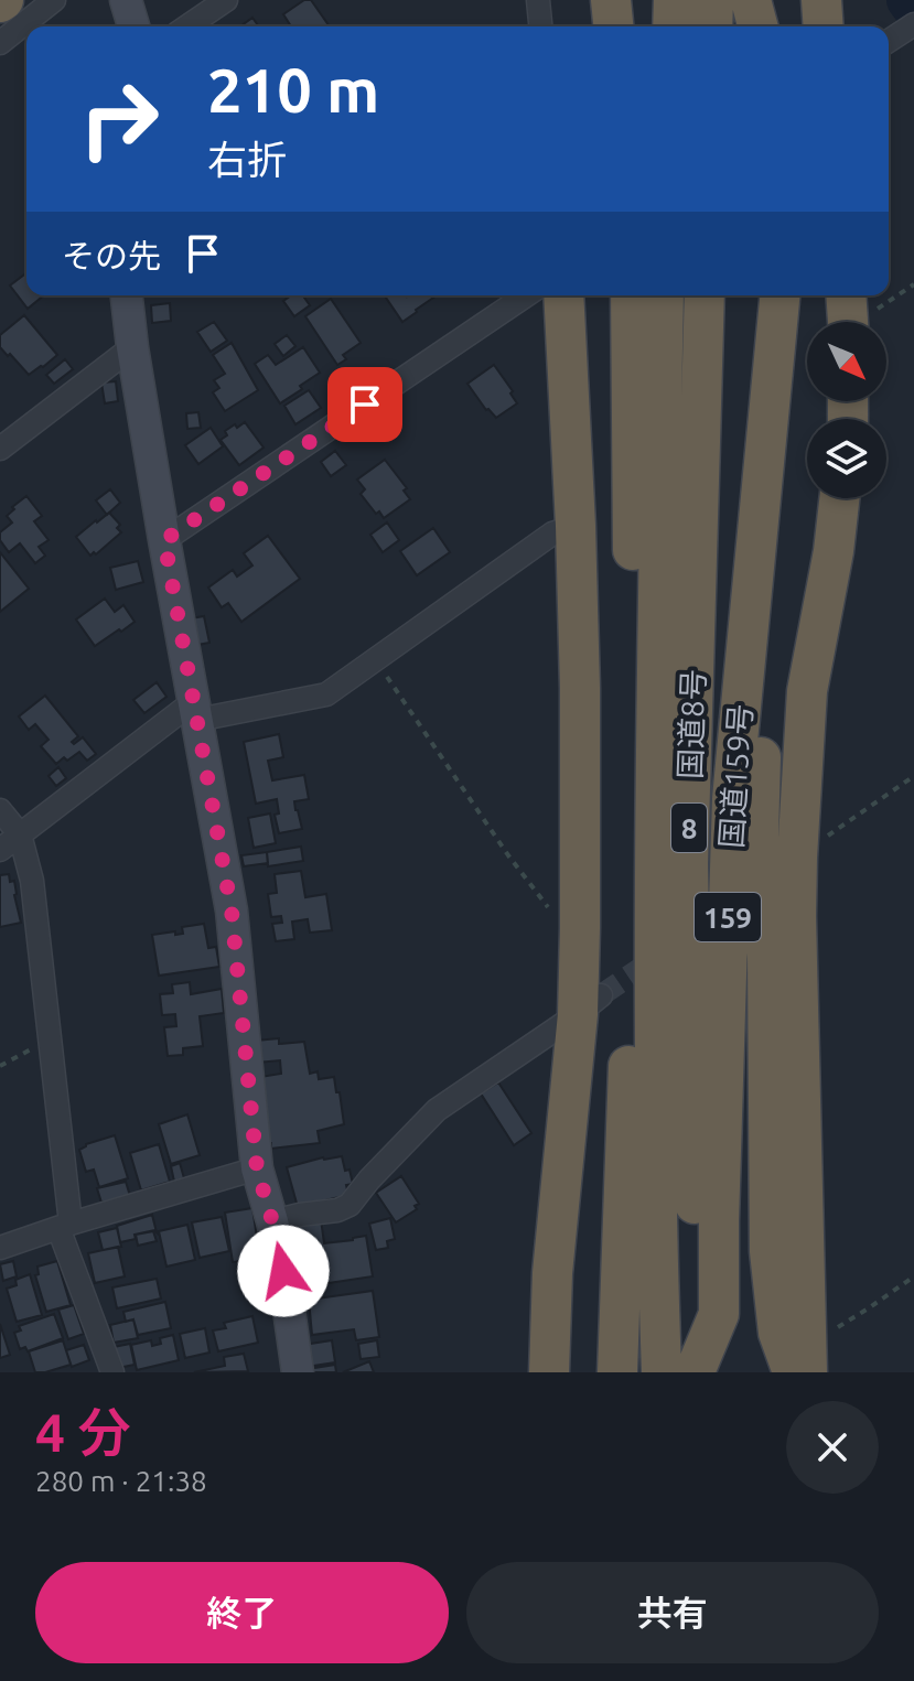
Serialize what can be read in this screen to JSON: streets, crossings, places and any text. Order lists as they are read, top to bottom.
{
  "streets": {
    "highway": [
      "国道8号",
      "国道159号",
      "8",
      "159"
    ]
  },
  "crossings": [
    ["国道8号", "国道159号"],
    ["国道8号", "8"]
  ],
  "north": "bottom right",
  "page": {
    "turn": ["210 m", "右折"],
    "then": "その先",
    "heading": ["4 分", "280 m · 21:38"],
    "buttons": ["終了", "共有"]
  }
}
